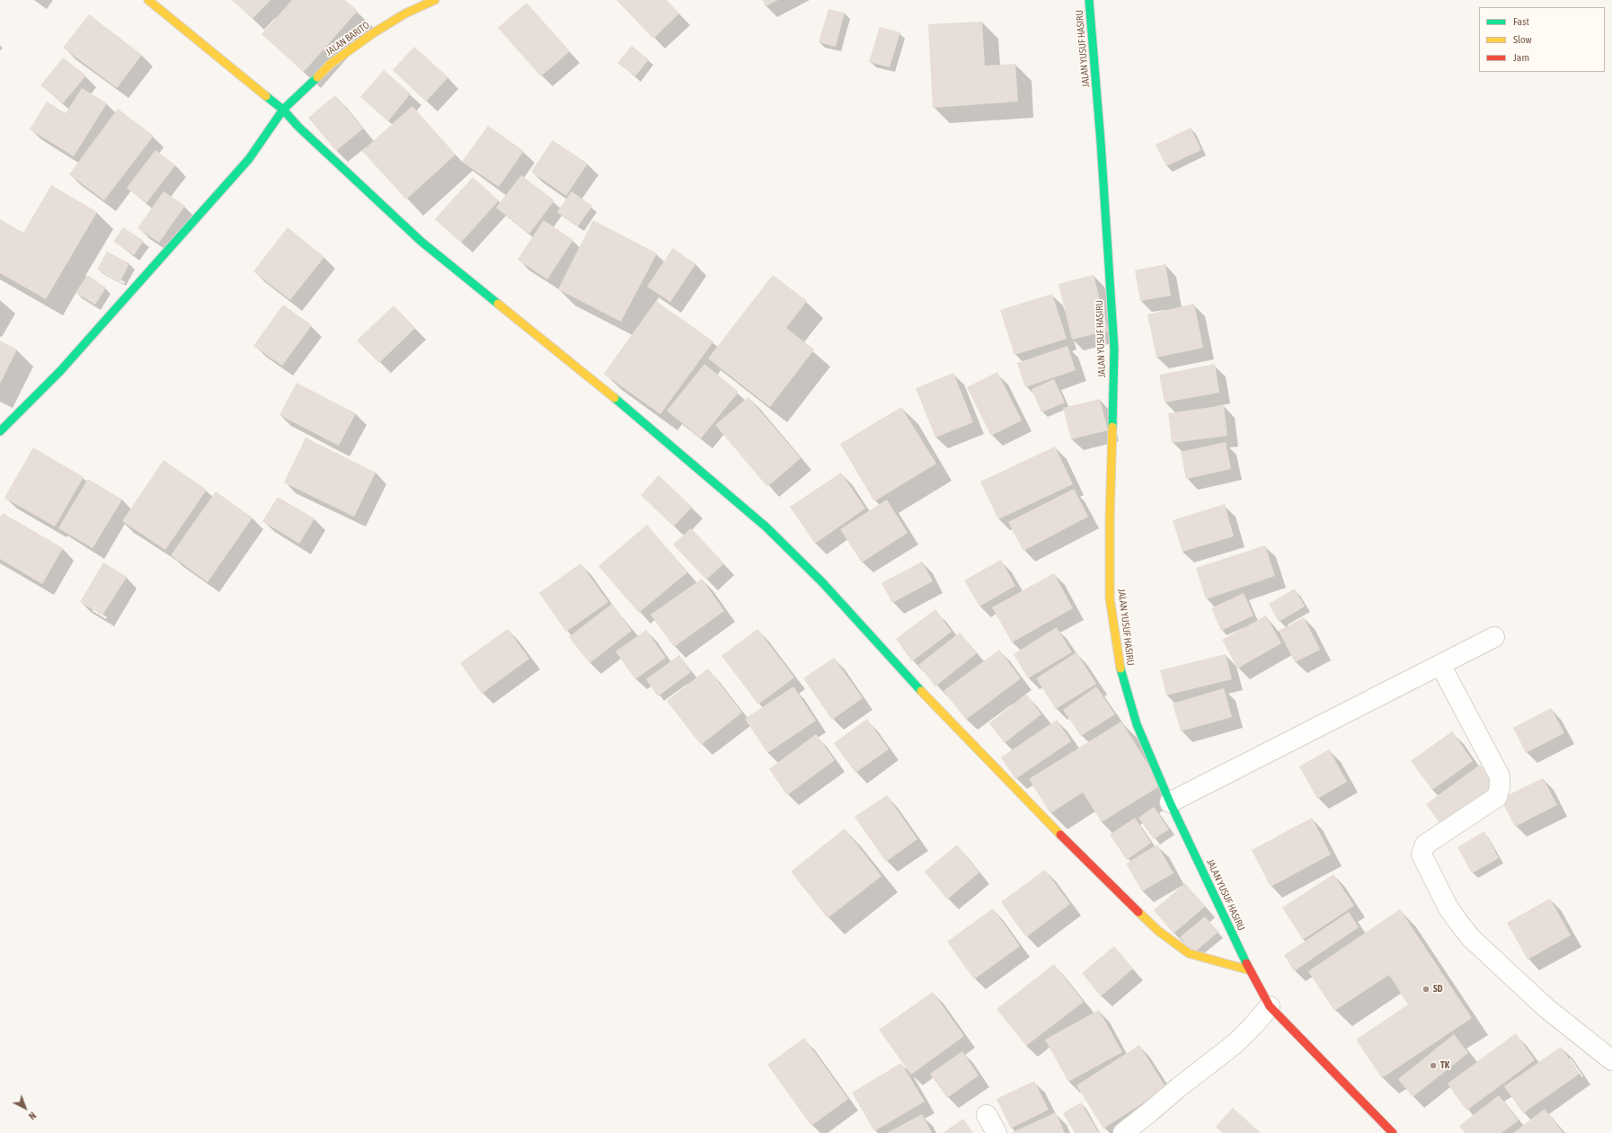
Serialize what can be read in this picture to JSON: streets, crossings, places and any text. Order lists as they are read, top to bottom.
{
  "streets": {
    "street": ["JALAN BARITO", "JALAN YUSUF HASIRU"]
  },
  "places": ["SD", "TK"],
  "legend": ["Fast", "Slow", "Jam"],
  "north": "bottom right"
}
